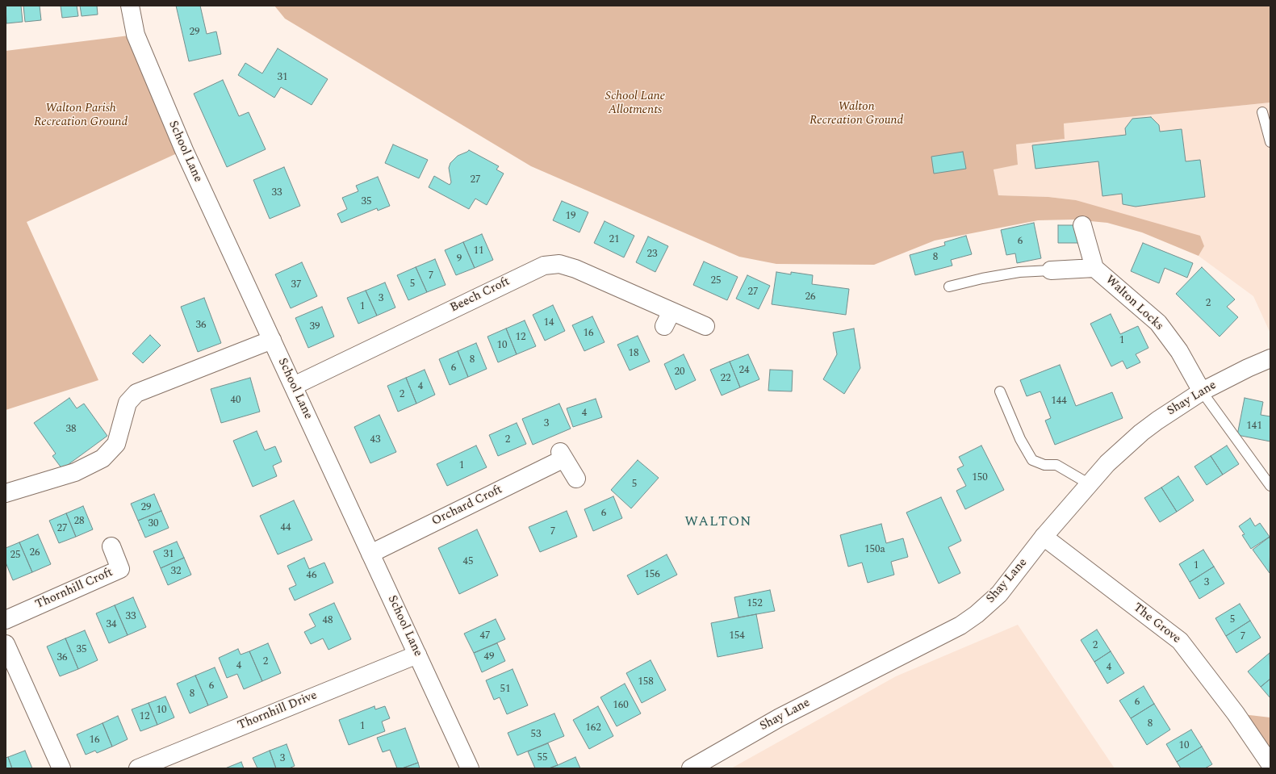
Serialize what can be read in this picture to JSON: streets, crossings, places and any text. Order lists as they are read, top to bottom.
{
  "streets": {
    "street": [
      "School Lane",
      "Beech Croft",
      "Walton Locks",
      "Shay Lane",
      "Orchard Croft",
      "Thornhill Croft",
      "The Grove",
      "Thornhill Drive"
    ]
  },
  "crossings": [
    ["School Lane", "Beech Croft"],
    ["School Lane", "Orchard Croft"],
    ["School Lane", "Thornhill Drive"],
    ["Walton Locks", "Shay Lane"],
    ["Shay Lane", "The Grove"]
  ],
  "districts": ["WALTON"],
  "parks": ["School Lane Allotments", "Walton Recreation Ground", "Walton Parish Recreation Ground"],
  "house_numbers": [
    "29",
    "31",
    "27",
    "33",
    "35",
    "19",
    "21",
    "6",
    "11",
    "23",
    "8",
    "9",
    "7",
    "25",
    "5",
    "37",
    "27",
    "26",
    "3",
    "2",
    "1",
    "14",
    "36",
    "39",
    "16",
    "12",
    "1",
    "10",
    "18",
    "8",
    "6",
    "24",
    "20",
    "22",
    "4",
    "2",
    "40",
    "144",
    "4",
    "3",
    "141",
    "38",
    "43",
    "2",
    "1",
    "150",
    "5",
    "29",
    "6",
    "28",
    "30",
    "44",
    "27",
    "7",
    "150a",
    "26",
    "31",
    "25",
    "45",
    "1",
    "32",
    "156",
    "46",
    "3",
    "152",
    "33",
    "5",
    "48",
    "34",
    "47",
    "154",
    "7",
    "2",
    "35",
    "49",
    "36",
    "2",
    "4",
    "4",
    "158",
    "6",
    "51",
    "8",
    "6",
    "160",
    "10",
    "12",
    "8",
    "1",
    "162",
    "53",
    "16",
    "10",
    "55",
    "3"
  ]
}
